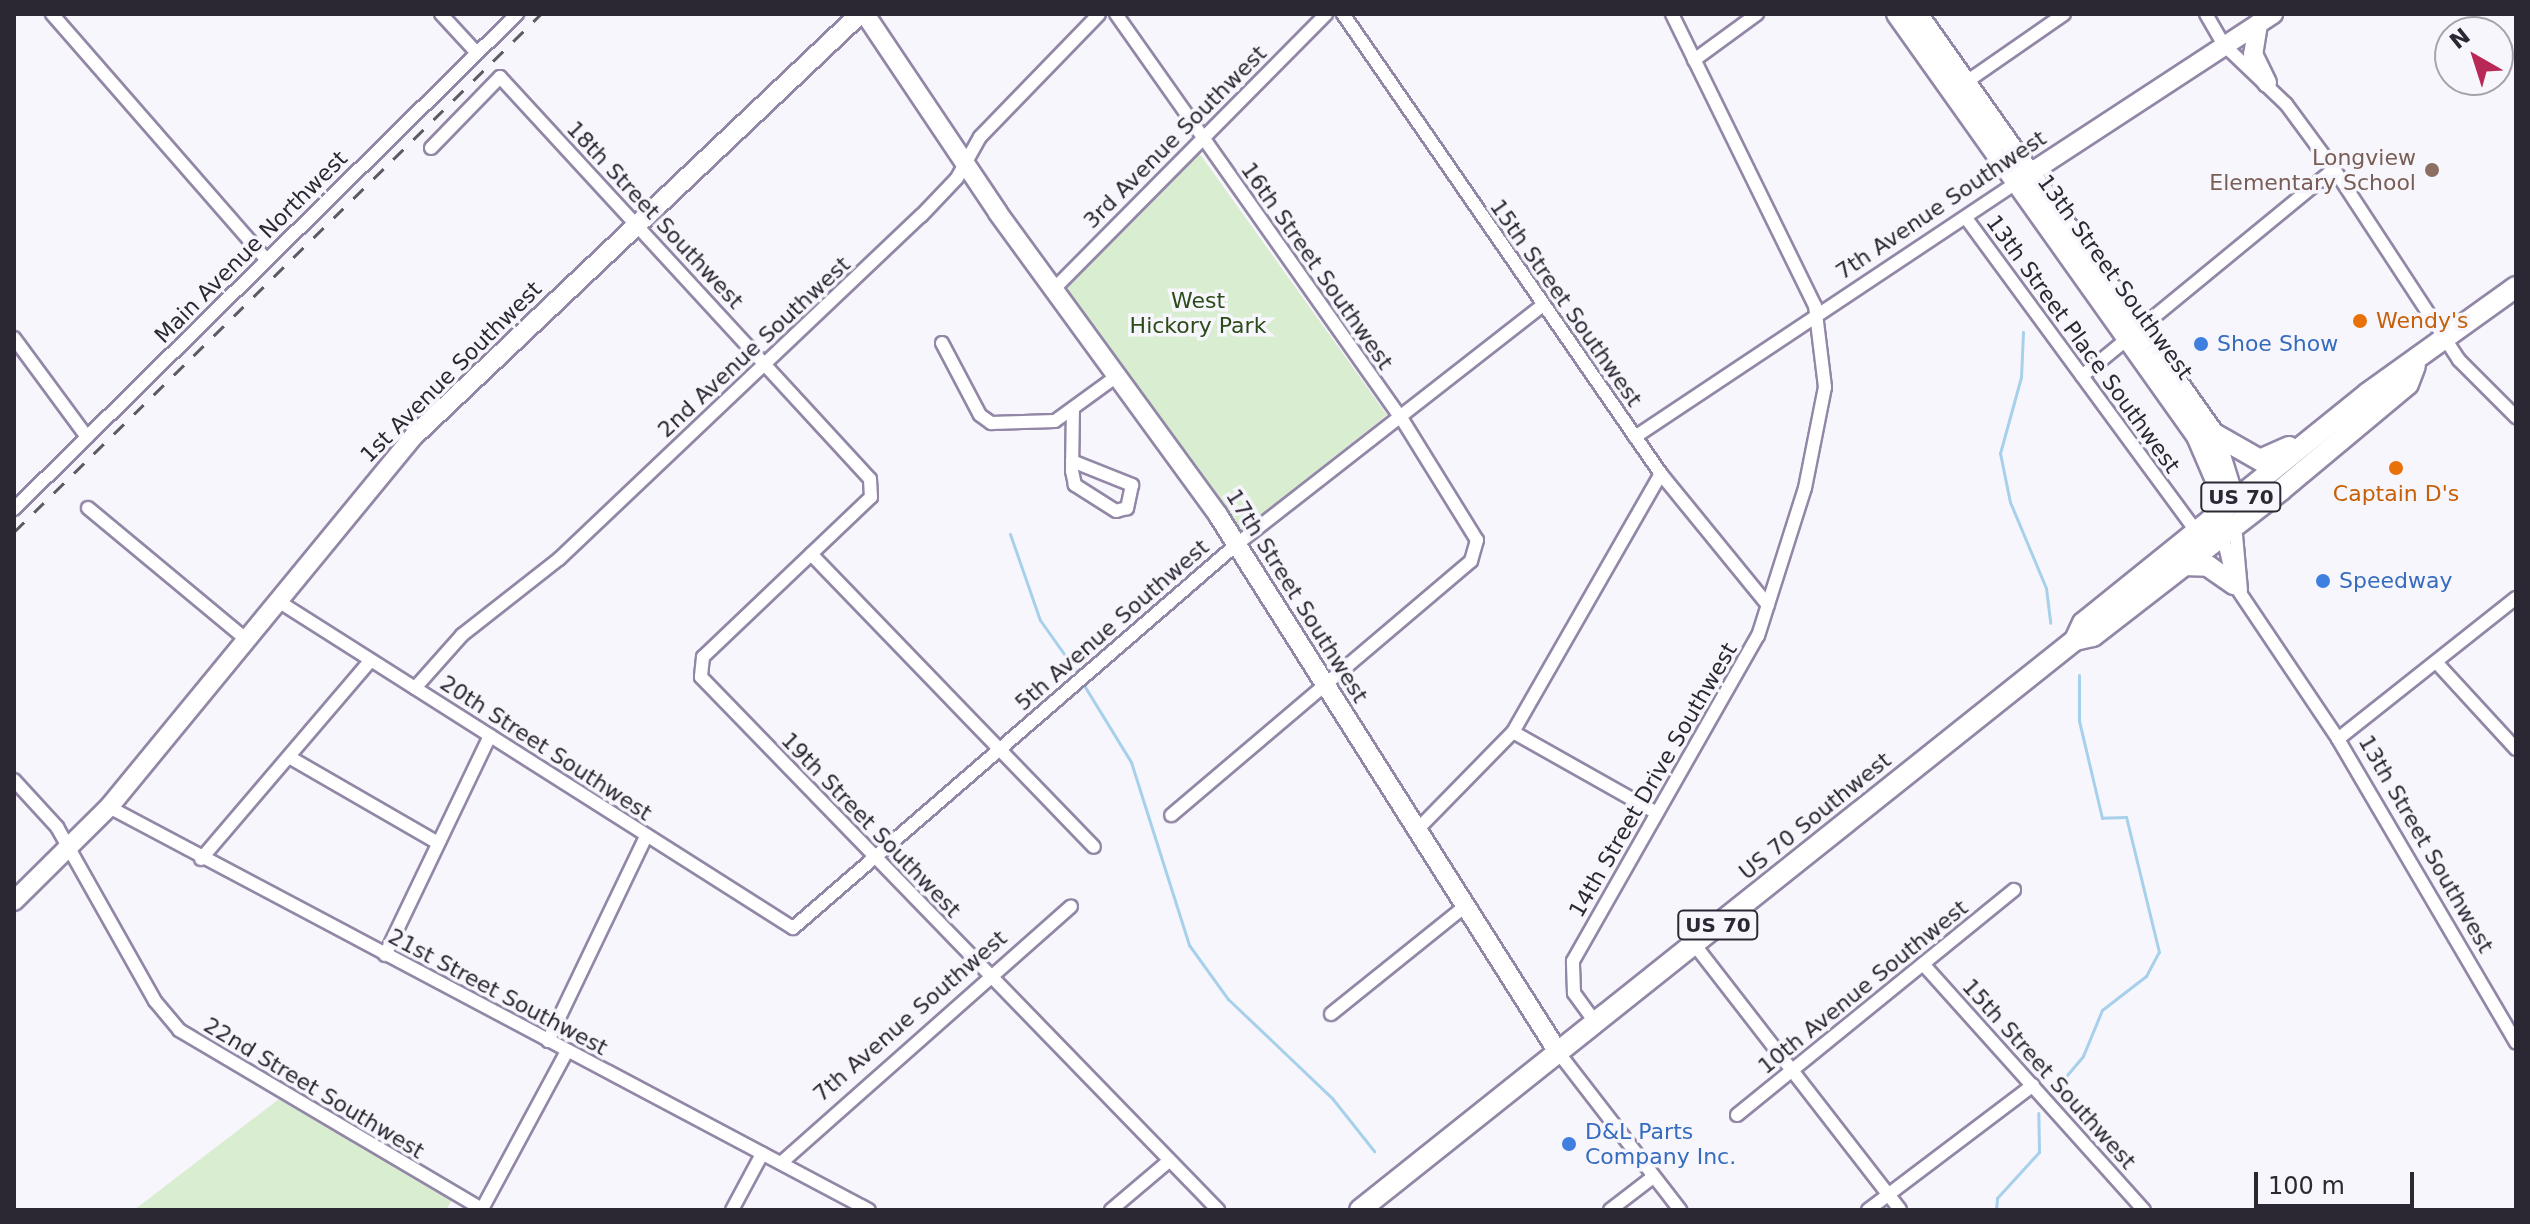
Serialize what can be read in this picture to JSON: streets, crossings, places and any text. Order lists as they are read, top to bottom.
{
  "streets": {
    "main road": ["13th Street Southwest", "US 70", "US 70 Southwest"],
    "street": [
      "3rd Avenue Southwest",
      "7th Avenue Southwest",
      "18th Street Southwest",
      "Main Avenue Northwest",
      "16th Street Southwest",
      "15th Street Southwest",
      "13th Street Place Southwest",
      "2nd Avenue Southwest",
      "1st Avenue Southwest",
      "17th Street Southwest",
      "5th Avenue Southwest",
      "20th Street Southwest",
      "14th Street Drive Southwest",
      "19th Street Southwest",
      "10th Avenue Southwest",
      "21st Street Southwest",
      "22nd Street Southwest"
    ]
  },
  "crossings": [
    ["3rd Avenue Southwest", "16th Street Southwest"],
    ["3rd Avenue Southwest", "17th Street Southwest"],
    ["7th Avenue Southwest", "13th Street Southwest"],
    ["7th Avenue Southwest", "15th Street Southwest"],
    ["7th Avenue Southwest", "13th Street Place Southwest"],
    ["7th Avenue Southwest", "14th Street Drive Southwest"],
    ["7th Avenue Southwest", "19th Street Southwest"],
    ["7th Avenue Southwest", "21st Street Southwest"],
    ["18th Street Southwest", "2nd Avenue Southwest"],
    ["18th Street Southwest", "1st Avenue Southwest"],
    ["18th Street Southwest", "19th Street Southwest"],
    ["16th Street Southwest", "17th Street Southwest"],
    ["16th Street Southwest", "5th Avenue Southwest"],
    ["13th Street Southwest", "US 70 Southwest"],
    ["15th Street Southwest", "5th Avenue Southwest"],
    ["15th Street Southwest", "14th Street Drive Southwest"],
    ["15th Street Southwest", "10th Avenue Southwest"],
    ["13th Street Place Southwest", "US 70 Southwest"],
    ["2nd Avenue Southwest", "17th Street Southwest"],
    ["2nd Avenue Southwest", "20th Street Southwest"],
    ["1st Avenue Southwest", "17th Street Southwest"],
    ["1st Avenue Southwest", "20th Street Southwest"],
    ["1st Avenue Southwest", "21st Street Southwest"],
    ["1st Avenue Southwest", "22nd Street Southwest"],
    ["17th Street Southwest", "5th Avenue Southwest"],
    ["17th Street Southwest", "US 70 Southwest"],
    ["5th Avenue Southwest", "20th Street Southwest"],
    ["5th Avenue Southwest", "19th Street Southwest"],
    ["14th Street Drive Southwest", "US 70 Southwest"]
  ],
  "parks": ["West Hickory Park"],
  "places": [
    "Longview Elementary School",
    "Wendy's",
    "Shoe Show",
    "Captain D's",
    "Speedway",
    "D&L Parts Company Inc."
  ],
  "scale_bar": "100 m",
  "north": "top left"
}
